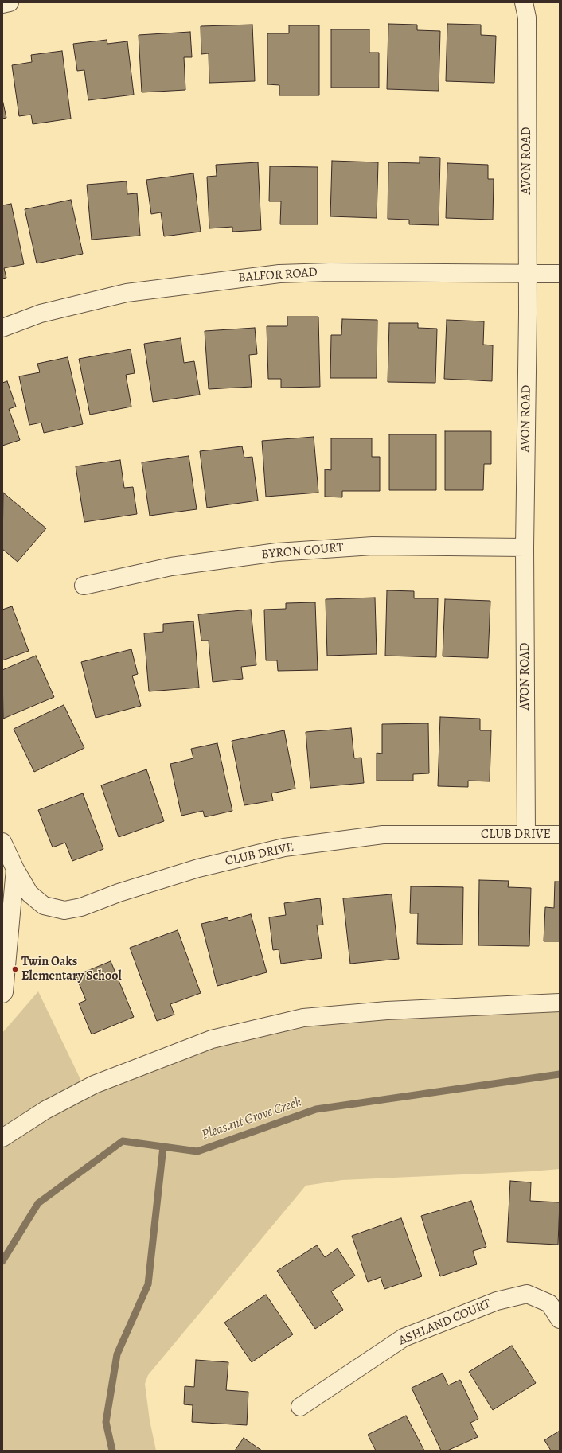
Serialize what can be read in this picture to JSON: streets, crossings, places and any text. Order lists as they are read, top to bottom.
{
  "streets": {
    "street": [
      "AVON ROAD",
      "BALFOR ROAD",
      "BYRON COURT",
      "CLUB DRIVE",
      "ASHLAND COURT"
    ]
  },
  "crossings": [
    ["AVON ROAD", "BALFOR ROAD"],
    ["AVON ROAD", "BYRON COURT"],
    ["AVON ROAD", "CLUB DRIVE"]
  ],
  "water": ["Pleasant Grove Creek"],
  "places": ["Twin Oaks Elementary School"]
}
